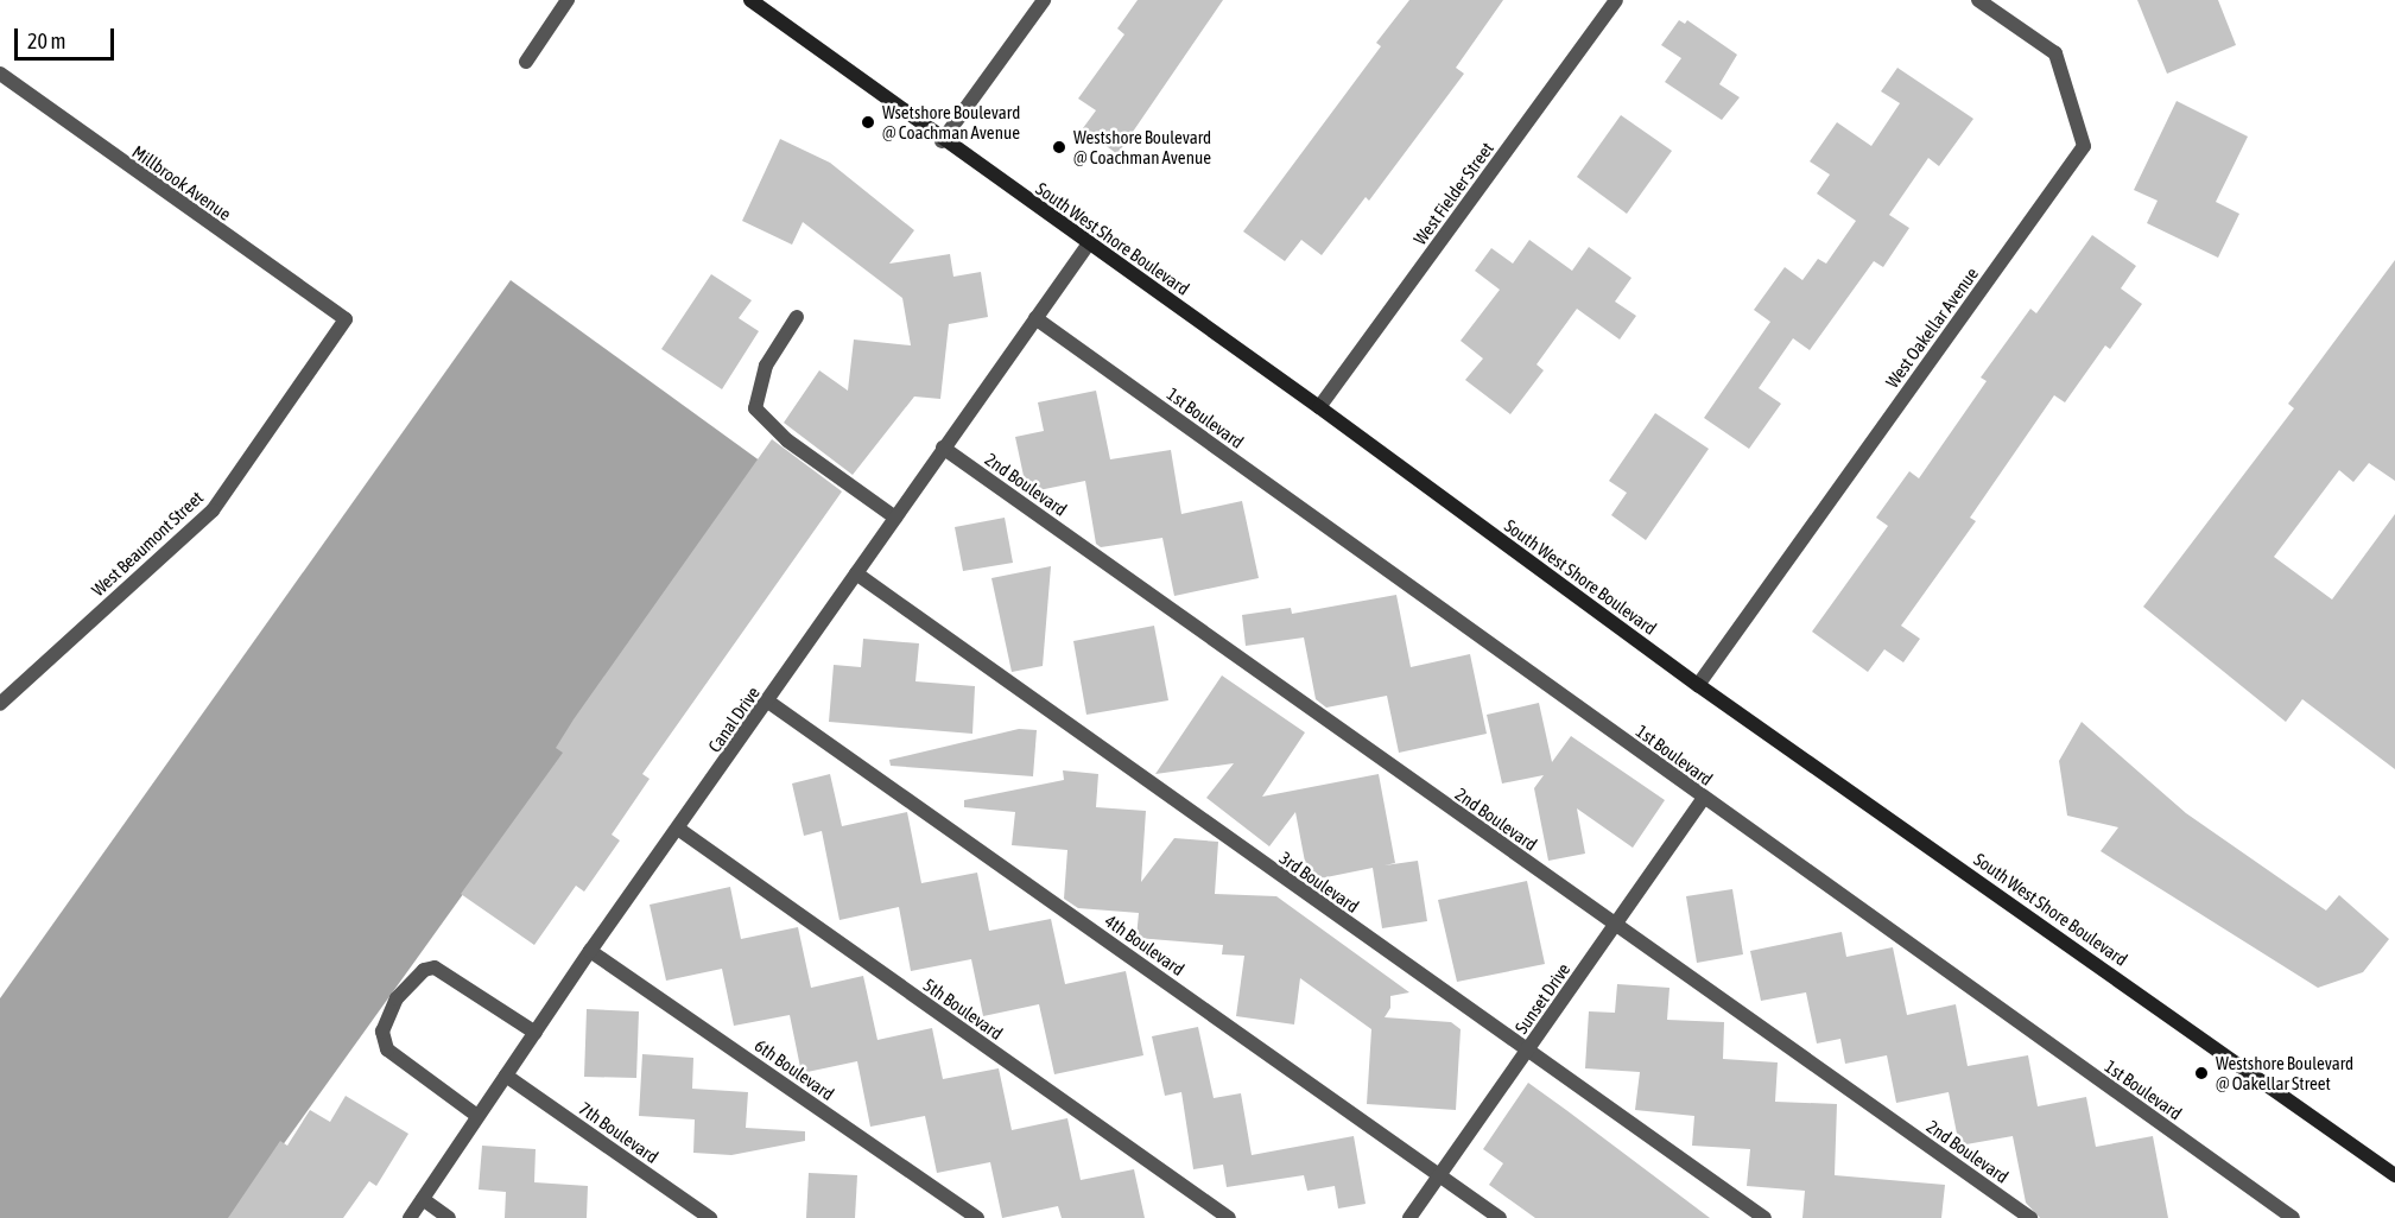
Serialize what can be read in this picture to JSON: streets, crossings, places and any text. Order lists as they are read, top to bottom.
{
  "streets": {
    "street": [
      "Millbrook Avenue",
      "West Fielder Street",
      "South West Shore Boulevard",
      "West Oakellar Avenue",
      "1st Boulevard",
      "2nd Boulevard",
      "West Beaumont Street",
      "Canal Drive",
      "3rd Boulevard",
      "4th Boulevard",
      "Sunset Drive",
      "5th Boulevard",
      "6th Boulevard",
      "7th Boulevard"
    ]
  },
  "crossings": [
    ["Millbrook Avenue", "West Beaumont Street"],
    ["West Fielder Street", "South West Shore Boulevard"],
    ["South West Shore Boulevard", "West Oakellar Avenue"],
    ["South West Shore Boulevard", "Canal Drive"],
    ["1st Boulevard", "Canal Drive"],
    ["1st Boulevard", "Sunset Drive"],
    ["2nd Boulevard", "Canal Drive"],
    ["2nd Boulevard", "Sunset Drive"],
    ["Canal Drive", "3rd Boulevard"],
    ["Canal Drive", "4th Boulevard"],
    ["Canal Drive", "5th Boulevard"],
    ["Canal Drive", "6th Boulevard"],
    ["Canal Drive", "7th Boulevard"],
    ["3rd Boulevard", "Sunset Drive"],
    ["4th Boulevard", "Sunset Drive"]
  ],
  "places": ["Wsetshore Boulevard @ Coachman Avenue", "Westshore Boulevard @ Coachman Avenue", "Westshore Boulevard @ Oakellar Street"],
  "scale_bar": "20 m"
}
